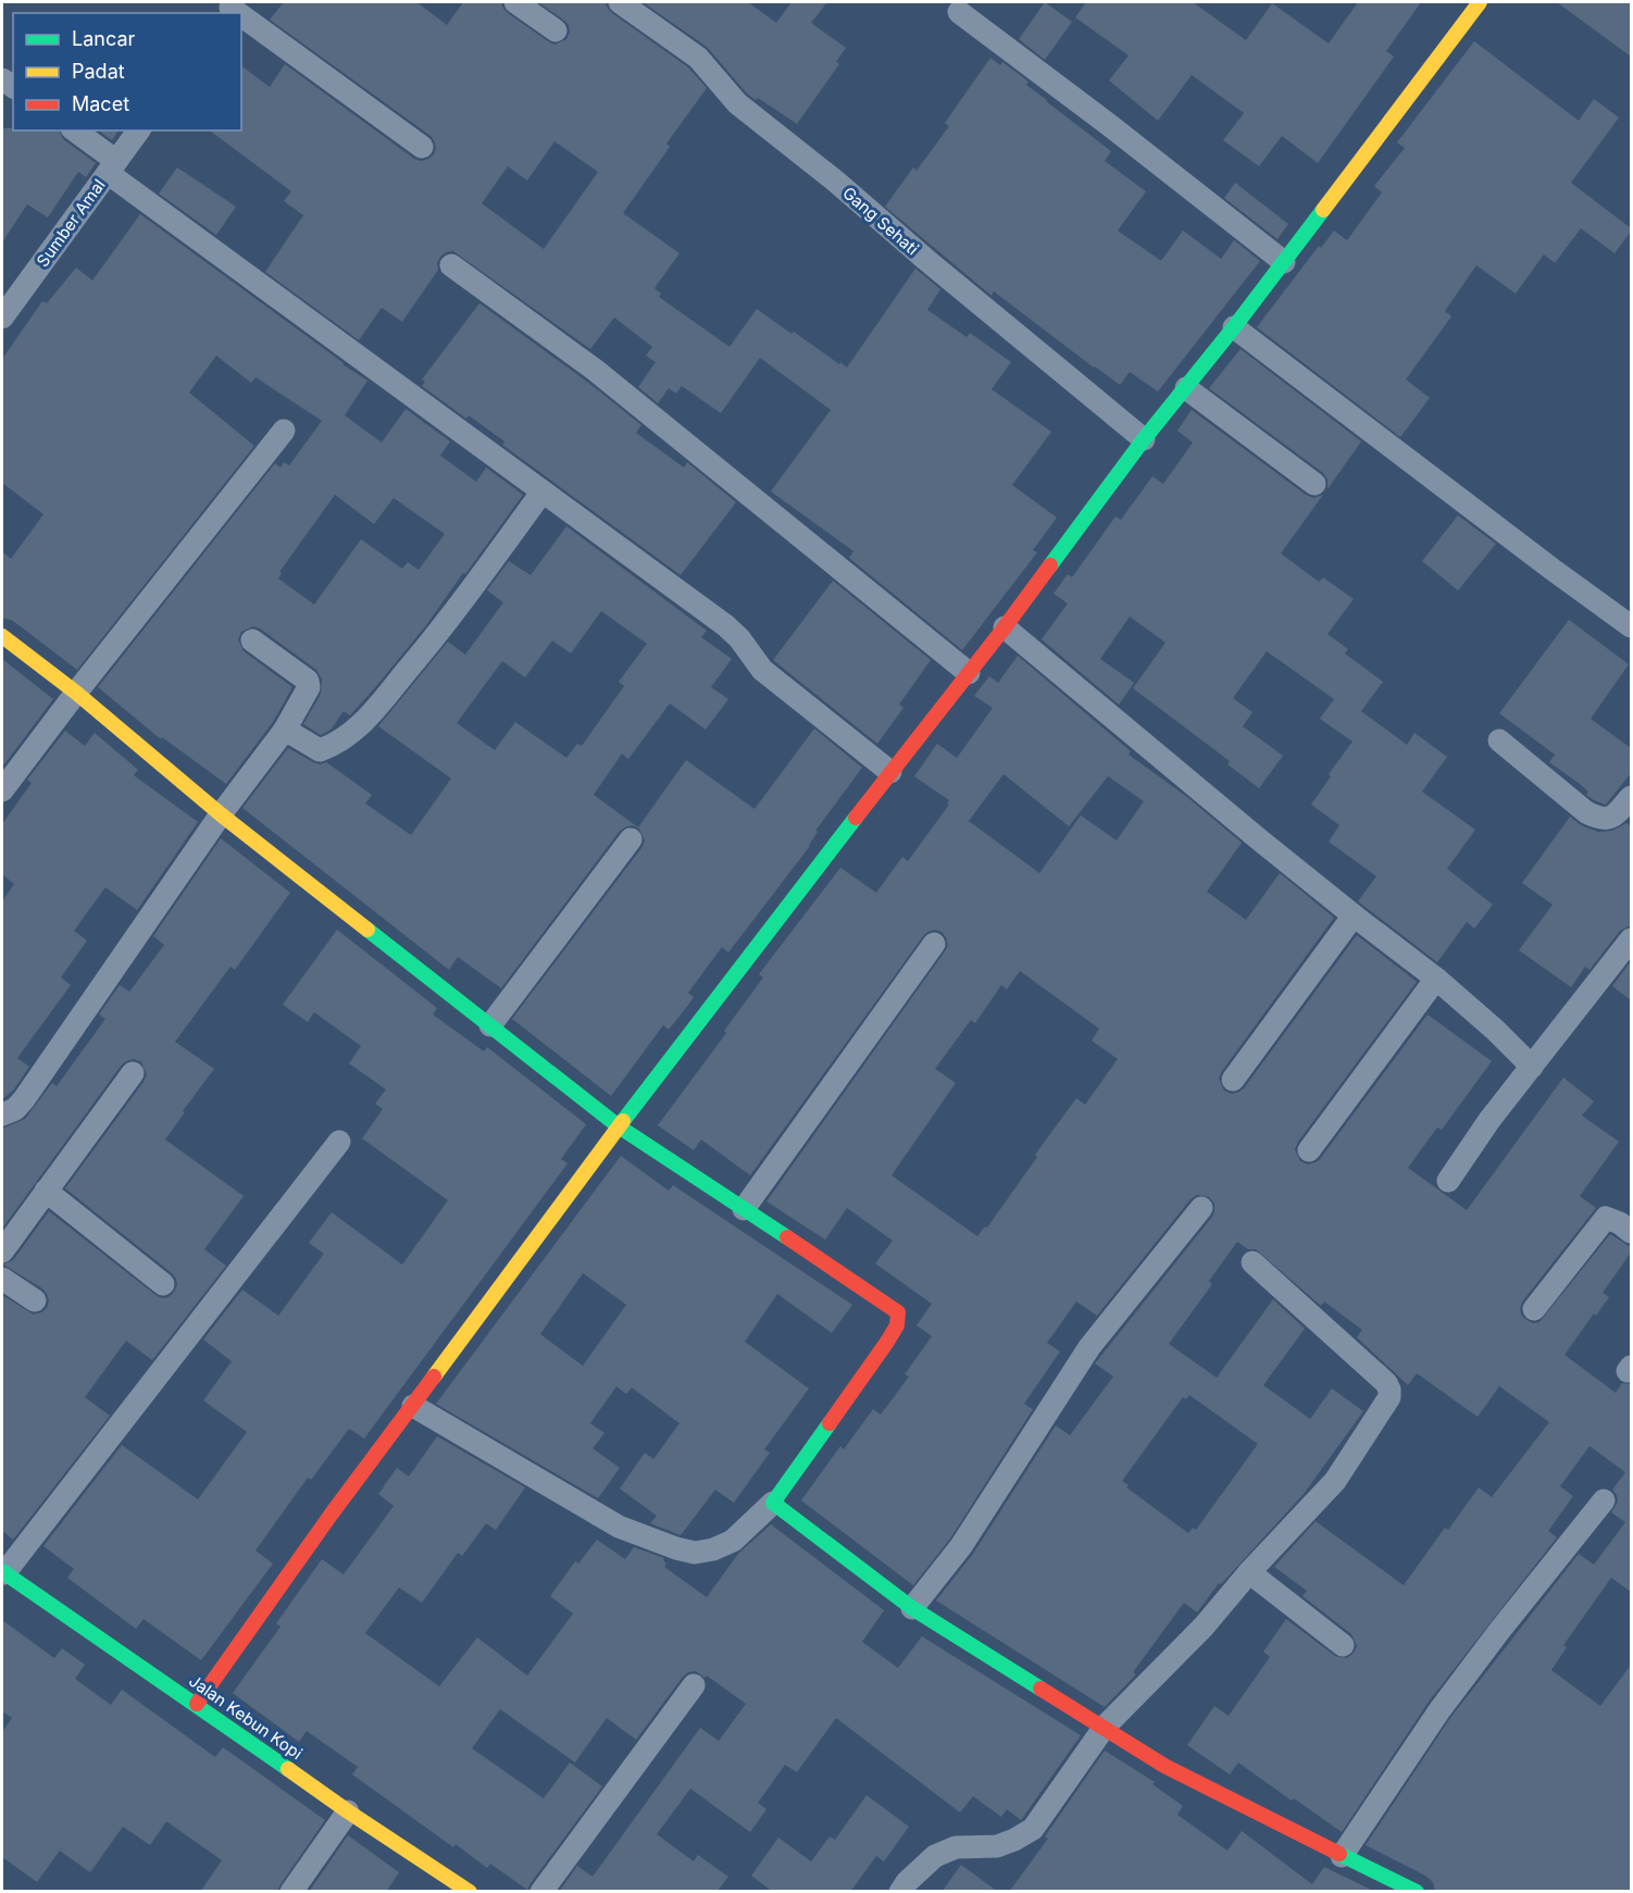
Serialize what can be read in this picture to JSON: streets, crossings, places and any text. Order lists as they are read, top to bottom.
{
  "streets": {
    "street": ["Gang Sehati", "Sumber Amal", "Jalan Kebun Kopi"]
  },
  "legend": ["Lancar", "Padat", "Macet"]
}
